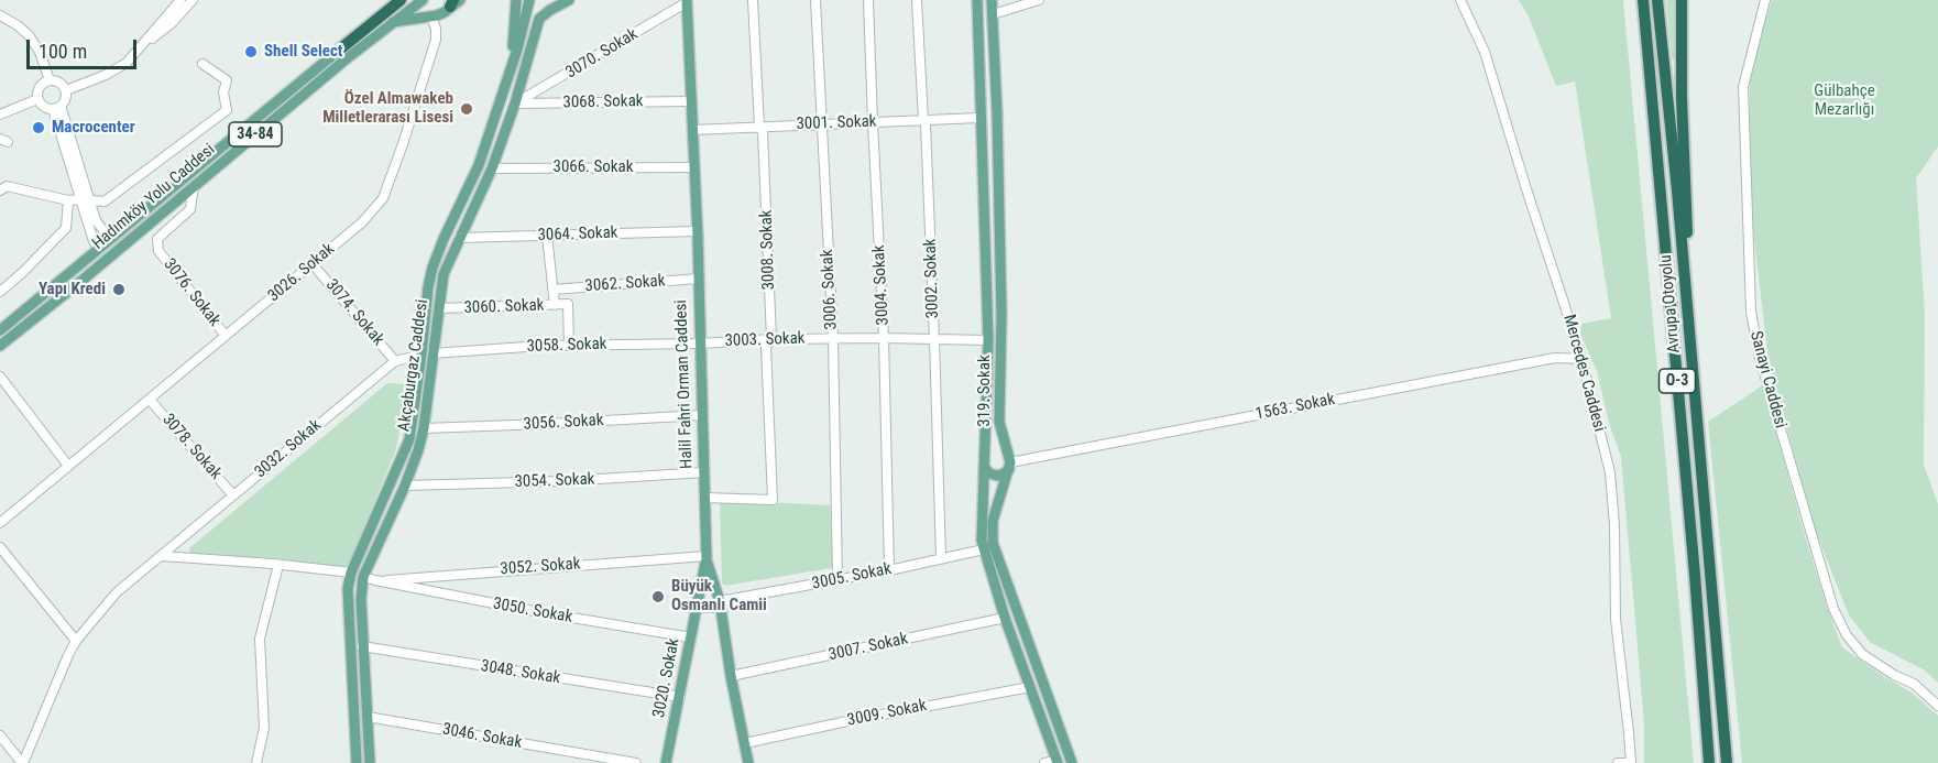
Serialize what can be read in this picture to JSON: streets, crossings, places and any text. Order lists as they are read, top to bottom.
{
  "streets": {
    "highway": [
      "34-84",
      "Hadımköy Yolu Caddesi",
      "Avrupa Otoyolu",
      "O-3"
    ],
    "main road": [
      "Akçaburgaz Caddesi",
      "Halil Fahri Orman Caddesi",
      "319. Sokak",
      "3020. Sokak"
    ],
    "street": [
      "3070. Sokak",
      "3068. Sokak",
      "3001. Sokak",
      "3066. Sokak",
      "3064. Sokak",
      "3008. Sokak",
      "3026. Sokak",
      "3002. Sokak",
      "3062. Sokak",
      "3004. Sokak",
      "3006. Sokak",
      "3076. Sokak",
      "3060. Sokak",
      "3074. Sokak",
      "3003. Sokak",
      "3058. Sokak",
      "Mercedes Caddesi",
      "Sanayi Caddesi",
      "1563. Sokak",
      "3056. Sokak",
      "3078. Sokak",
      "3032. Sokak",
      "3054. Sokak",
      "3052. Sokak",
      "3005. Sokak",
      "3050. Sokak",
      "3007. Sokak",
      "3048. Sokak",
      "3009. Sokak",
      "3046. Sokak"
    ]
  },
  "crossings": [
    ["3070. Sokak", "3068. Sokak"],
    ["3070. Sokak", "Akçaburgaz Caddesi"],
    ["3070. Sokak", "Halil Fahri Orman Caddesi"],
    ["3068. Sokak", "Akçaburgaz Caddesi"],
    ["3068. Sokak", "Halil Fahri Orman Caddesi"],
    ["3001. Sokak", "3008. Sokak"],
    ["3001. Sokak", "3002. Sokak"],
    ["3001. Sokak", "3004. Sokak"],
    ["3001. Sokak", "3006. Sokak"],
    ["3001. Sokak", "Halil Fahri Orman Caddesi"],
    ["3001. Sokak", "319. Sokak"],
    ["3066. Sokak", "Akçaburgaz Caddesi"],
    ["3066. Sokak", "Halil Fahri Orman Caddesi"],
    ["Hadımköy Yolu Caddesi", "3076. Sokak"],
    ["3064. Sokak", "Akçaburgaz Caddesi"],
    ["3064. Sokak", "Halil Fahri Orman Caddesi"],
    ["3008. Sokak", "3003. Sokak"],
    ["3008. Sokak", "Halil Fahri Orman Caddesi"],
    ["3026. Sokak", "3076. Sokak"],
    ["3026. Sokak", "3074. Sokak"],
    ["3026. Sokak", "3078. Sokak"],
    ["3002. Sokak", "3003. Sokak"],
    ["3002. Sokak", "3005. Sokak"],
    ["3062. Sokak", "Halil Fahri Orman Caddesi"],
    ["3004. Sokak", "3003. Sokak"],
    ["3004. Sokak", "3005. Sokak"],
    ["3006. Sokak", "3003. Sokak"],
    ["3006. Sokak", "3005. Sokak"],
    ["3060. Sokak", "3058. Sokak"],
    ["3060. Sokak", "Akçaburgaz Caddesi"],
    ["3074. Sokak", "3032. Sokak"],
    ["3003. Sokak", "3058. Sokak"],
    ["3003. Sokak", "Halil Fahri Orman Caddesi"],
    ["3003. Sokak", "319. Sokak"],
    ["3058. Sokak", "Akçaburgaz Caddesi"],
    ["3058. Sokak", "Halil Fahri Orman Caddesi"],
    ["Akçaburgaz Caddesi", "3056. Sokak"],
    ["Akçaburgaz Caddesi", "3032. Sokak"],
    ["Akçaburgaz Caddesi", "3054. Sokak"],
    ["Akçaburgaz Caddesi", "3050. Sokak"],
    ["Akçaburgaz Caddesi", "3048. Sokak"],
    ["Akçaburgaz Caddesi", "3046. Sokak"],
    ["Mercedes Caddesi", "1563. Sokak"],
    ["Halil Fahri Orman Caddesi", "3056. Sokak"],
    ["Halil Fahri Orman Caddesi", "3054. Sokak"],
    ["Halil Fahri Orman Caddesi", "3052. Sokak"],
    ["Halil Fahri Orman Caddesi", "3005. Sokak"],
    ["Halil Fahri Orman Caddesi", "3007. Sokak"],
    ["Halil Fahri Orman Caddesi", "3020. Sokak"],
    ["Halil Fahri Orman Caddesi", "3009. Sokak"],
    ["319. Sokak", "1563. Sokak"],
    ["319. Sokak", "3005. Sokak"],
    ["319. Sokak", "3007. Sokak"],
    ["319. Sokak", "3009. Sokak"],
    ["3078. Sokak", "3032. Sokak"],
    ["3052. Sokak", "3050. Sokak"],
    ["3052. Sokak", "3020. Sokak"],
    ["3005. Sokak", "3020. Sokak"],
    ["3050. Sokak", "3020. Sokak"],
    ["3048. Sokak", "3020. Sokak"]
  ],
  "parks": ["Gülbahçe Mezarlığı"],
  "places": [
    "Shell Select",
    "Özel Almawakeb Milletlerarası Lisesi",
    "Macrocenter",
    "Yapı Kredi",
    "Büyük Osmanlı Camii"
  ],
  "scale_bar": "100 m"
}
